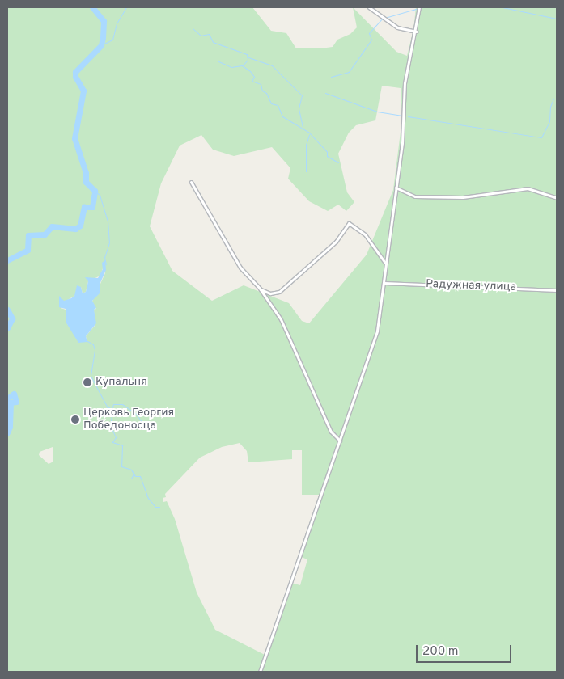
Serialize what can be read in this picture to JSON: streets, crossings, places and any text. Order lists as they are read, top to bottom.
{
  "streets": {
    "street": ["Радужная улица"]
  },
  "places": ["Купальня", "Церковь Георгия Победоносца"],
  "scale_bar": "200 m"
}
